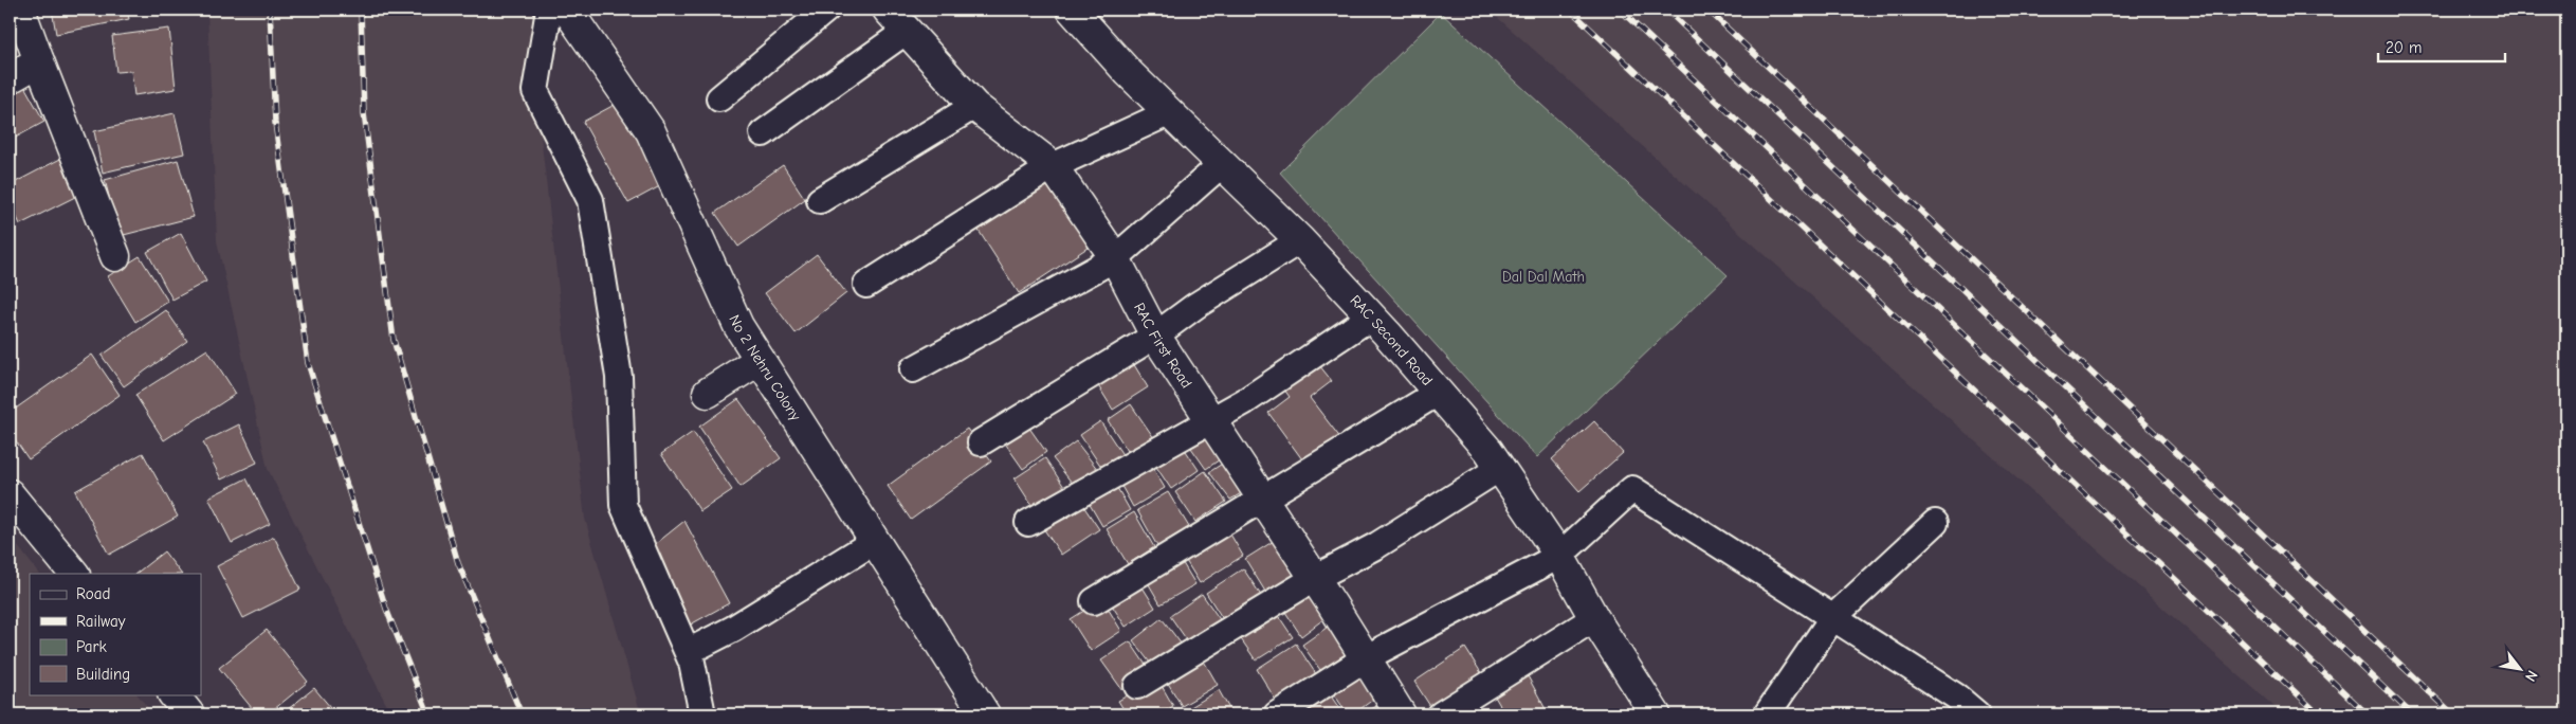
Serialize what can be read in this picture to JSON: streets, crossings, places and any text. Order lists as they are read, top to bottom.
{
  "streets": {
    "street": ["RAC Second Road", "RAC First Road", "No 2 Nehru Colony"]
  },
  "parks": ["Dal Dal Math"],
  "legend": [
    "Road",
    "Railway",
    "Park",
    "Building"
  ],
  "scale_bar": "20 m",
  "north": "bottom right"
}
